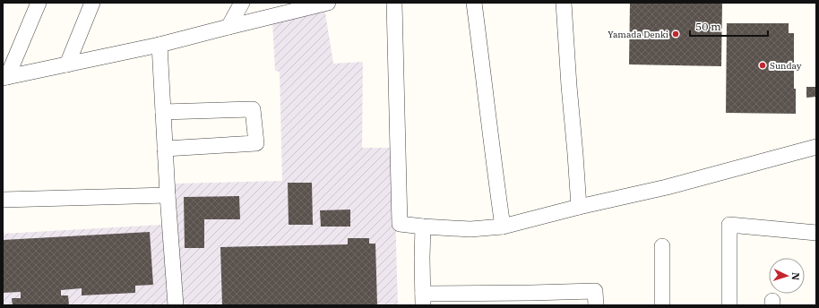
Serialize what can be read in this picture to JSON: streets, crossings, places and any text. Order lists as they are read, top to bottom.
{
  "places": ["Yamada Denki", "Sunday"],
  "scale_bar": "50 m",
  "north": "right"
}
